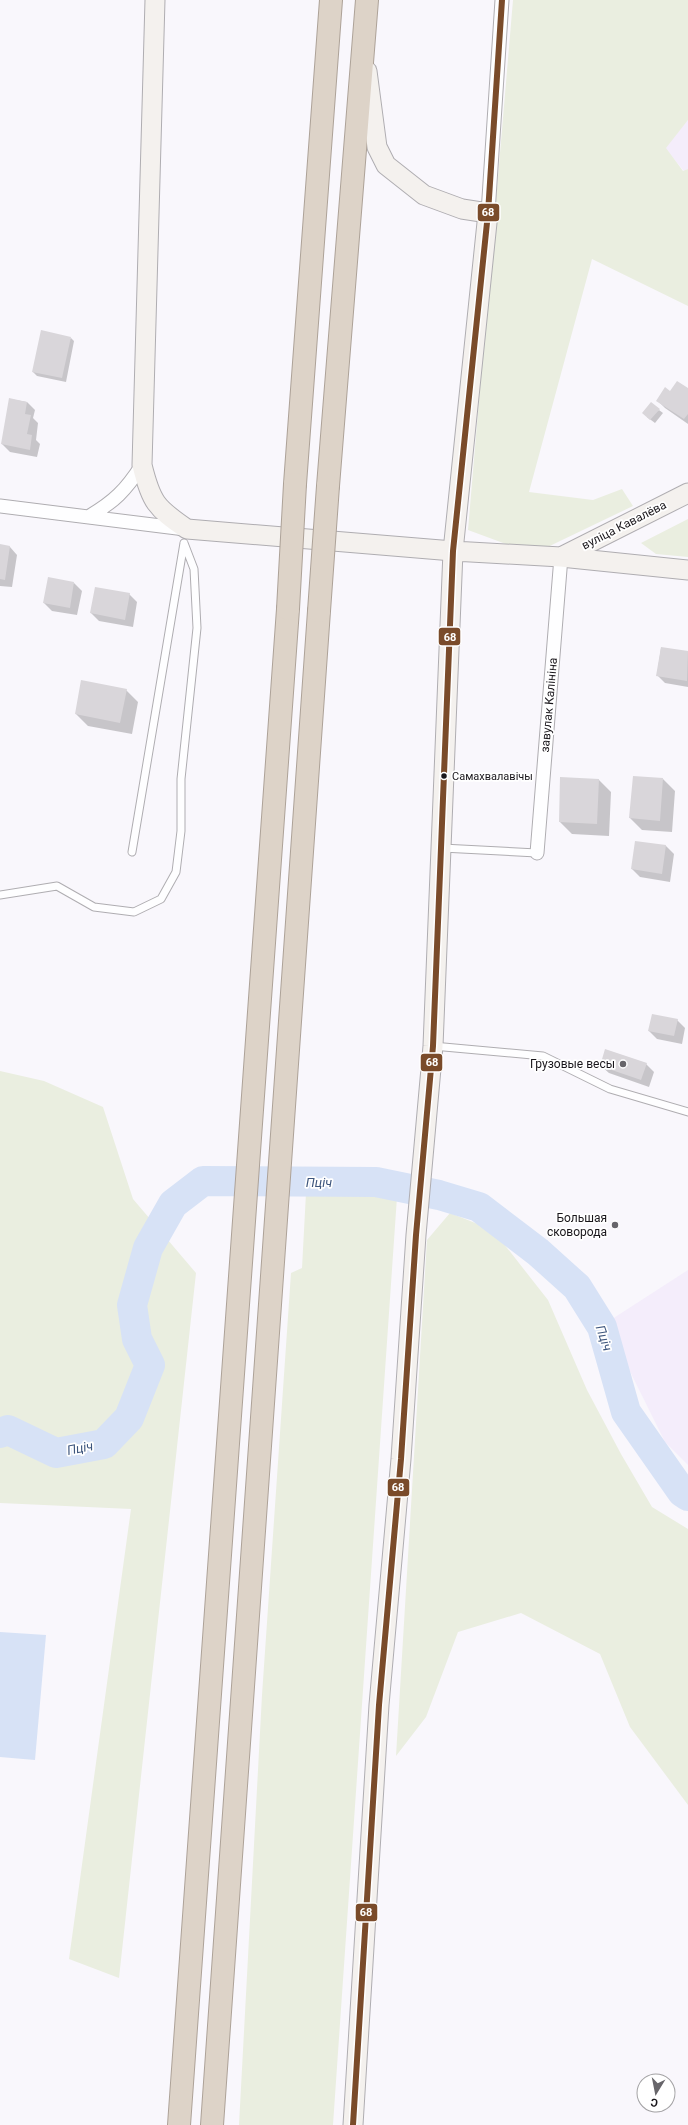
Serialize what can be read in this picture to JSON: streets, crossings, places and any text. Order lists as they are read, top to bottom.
{
  "streets": {
    "street": ["вуліца Кавалёва", "завулак Калініна"]
  },
  "crossings": [
    ["вуліца Кавалёва", "завулак Калініна"]
  ],
  "water": ["Пціч"],
  "places": ["Самахвалавічы", "Грузовые весы", "Большая сковорода"],
  "lines": ["transit line 68"],
  "north": "bottom"
}
